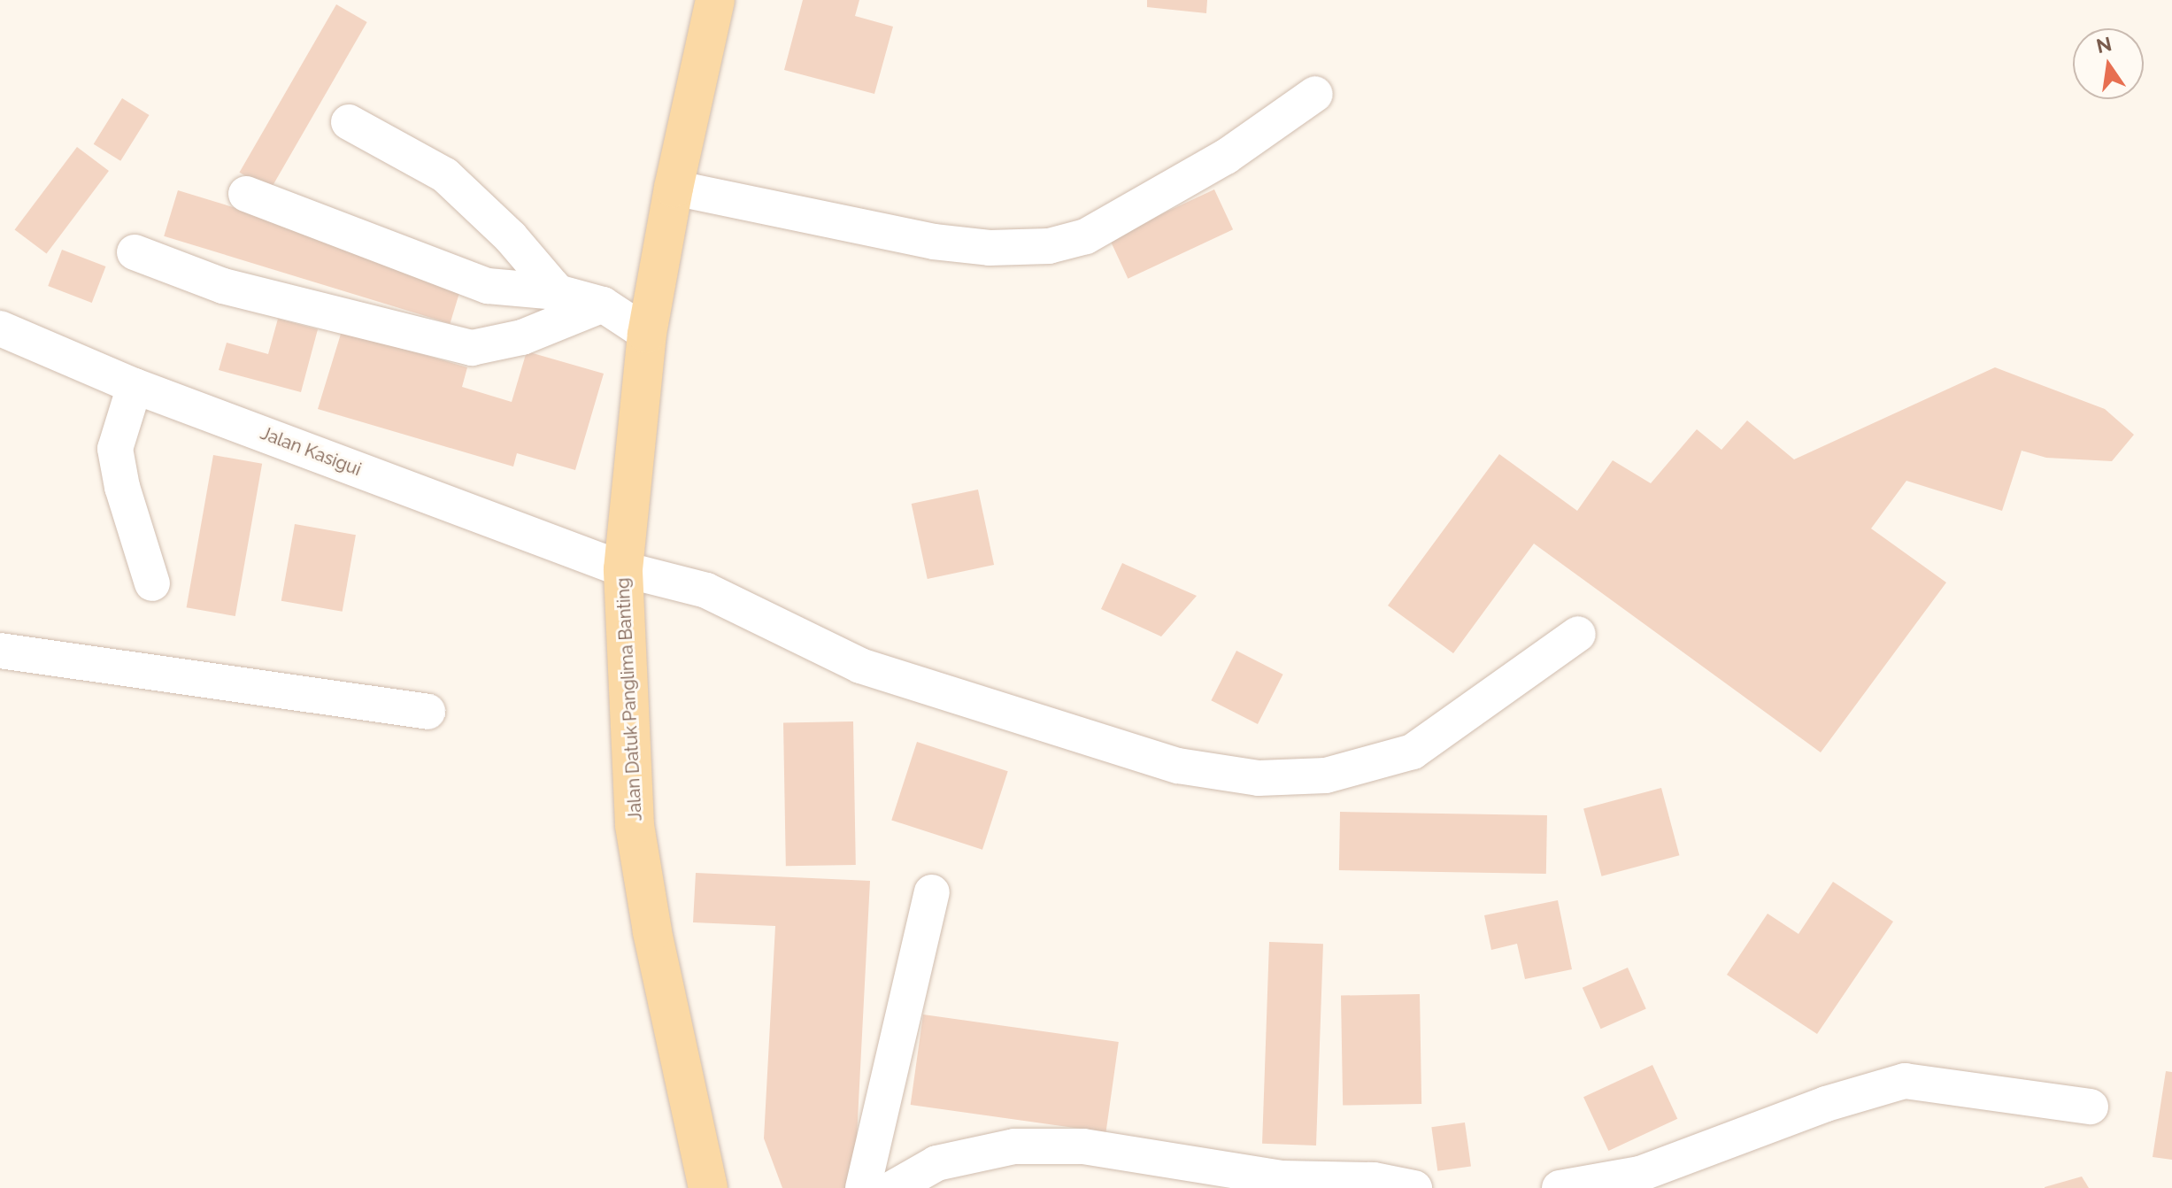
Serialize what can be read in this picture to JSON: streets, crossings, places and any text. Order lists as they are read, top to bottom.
{
  "streets": {
    "main road": ["Jalan Datuk Panglima Banting"],
    "street": ["Jalan Kasigui"]
  },
  "crossings": [
    ["Jalan Kasigui", "Jalan Datuk Panglima Banting"]
  ],
  "north": "top"
}
